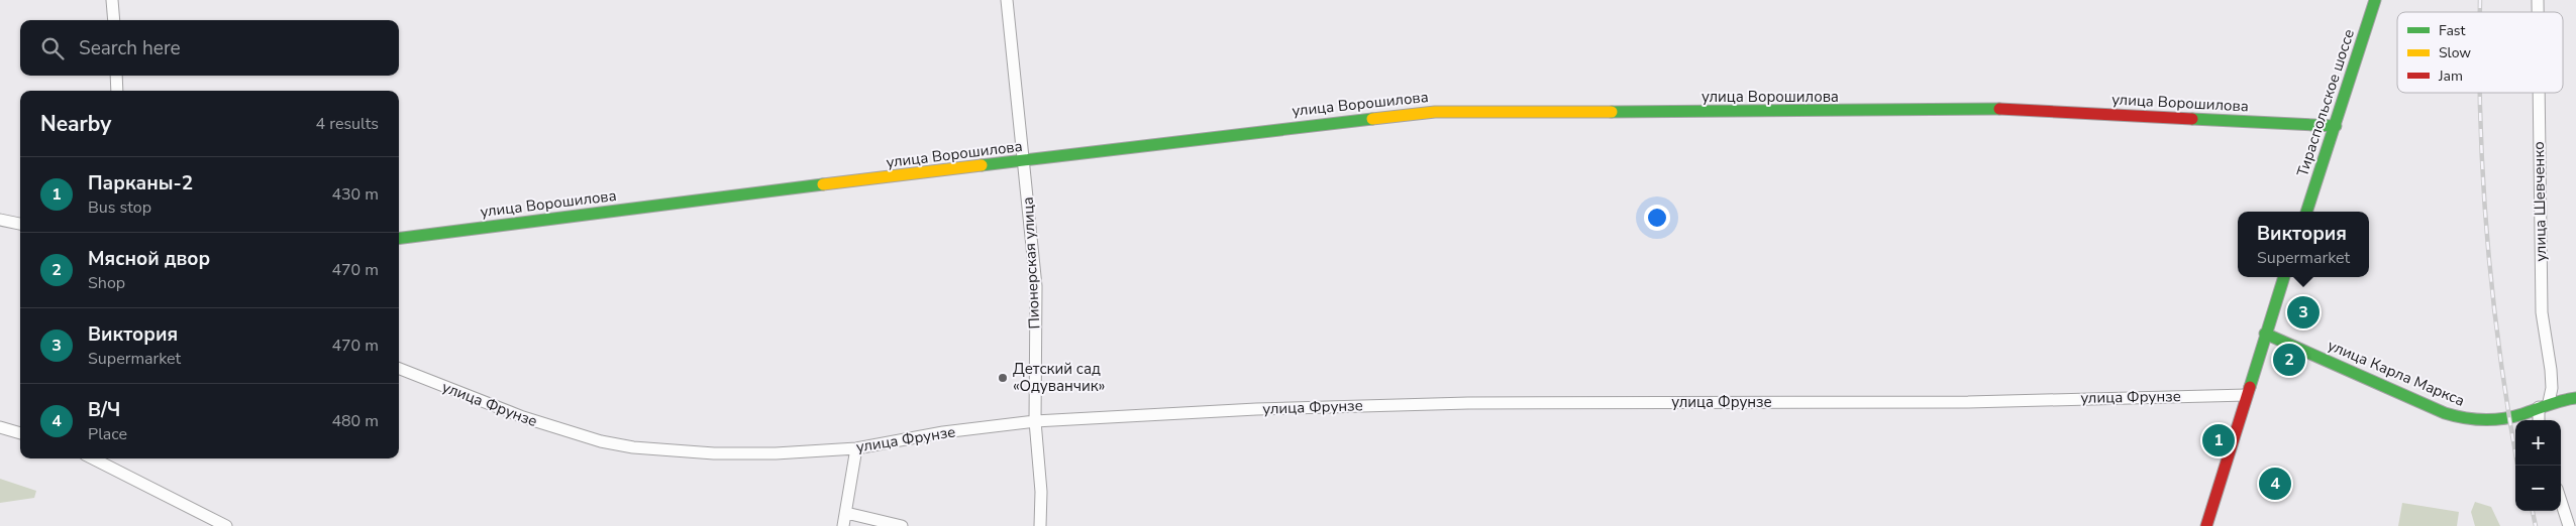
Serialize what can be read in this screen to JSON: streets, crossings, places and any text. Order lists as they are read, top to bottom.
{
  "streets": {
    "street": [
      "улица Ворошилова",
      "Тираспольское шоссе",
      "улица Шевченко",
      "Пионерская улица",
      "улица Карла Маркса",
      "улица Фрунзе"
    ]
  },
  "crossings": [
    ["улица Ворошилова", "Тираспольское шоссе"],
    ["улица Ворошилова", "Пионерская улица"],
    ["улица Шевченко", "улица Карла Маркса"],
    ["Пионерская улица", "улица Фрунзе"]
  ],
  "places": ["Детский сад «Одуванчик»"],
  "legend": ["Fast", "Slow", "Jam"],
  "page": {
    "search": "Search here",
    "heading": ["Nearby", "4 results"],
    "list": [
      {
        "mark": "1",
        "name": "Парканы-2",
        "note": "Bus stop",
        "value": "430 m"
      },
      {
        "mark": "2",
        "name": "Мясной двор",
        "note": "Shop",
        "value": "470 m"
      },
      {
        "mark": "3",
        "name": "Виктория",
        "note": "Supermarket",
        "value": "470 m"
      },
      {
        "mark": "4",
        "name": "В/Ч",
        "note": "Place",
        "value": "480 m"
      }
    ],
    "popup": ["Виктория", "Supermarket"],
    "pins": [
      "3",
      "2",
      "1",
      "4"
    ],
    "map_buttons": ["+", "−"]
  }
}
